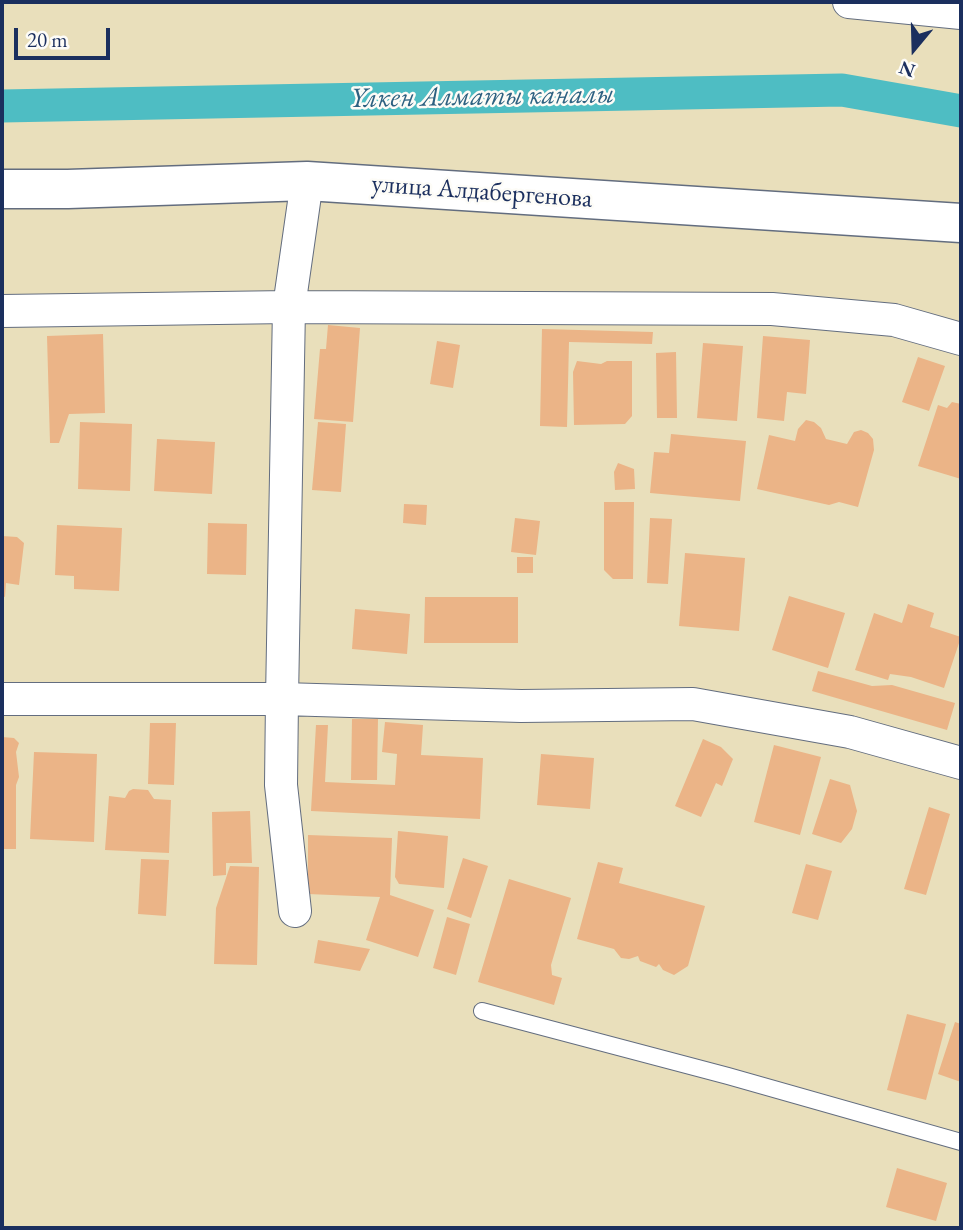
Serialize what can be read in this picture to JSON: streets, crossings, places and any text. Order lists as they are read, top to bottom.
{
  "streets": {
    "main road": ["улица Алдабергенова"]
  },
  "water": ["Үлкен Алматы каналы"],
  "scale_bar": "20 m",
  "north": "bottom"
}
